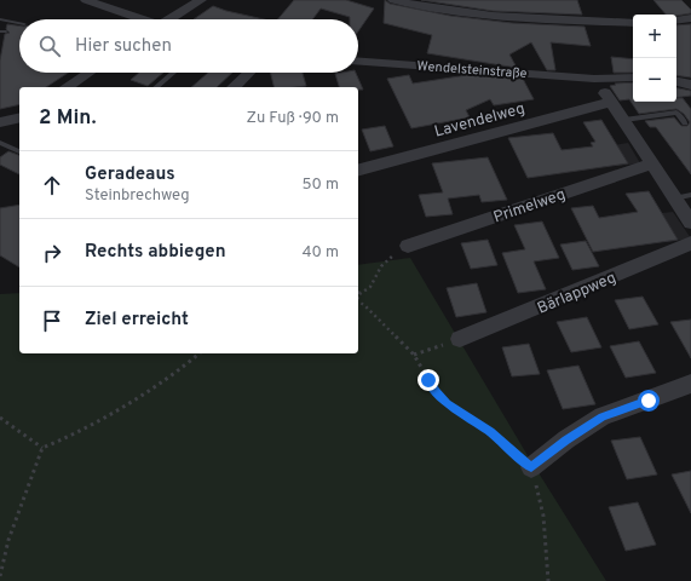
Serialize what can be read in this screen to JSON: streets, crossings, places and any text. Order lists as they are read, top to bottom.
{
  "streets": {
    "street": [
      "Wendelsteinstraße",
      "Lavendelweg",
      "Primelweg",
      "Bärlappweg"
    ]
  },
  "page": {
    "map_buttons": ["+", "−"],
    "search": "Hier suchen",
    "heading": ["2 Min.", "Zu Fuß · 90 m"],
    "list": [
      ["Geradeaus", "Steinbrechweg", "50 m"],
      ["Rechts abbiegen", "40 m"],
      "Ziel erreicht"
    ]
  }
}
